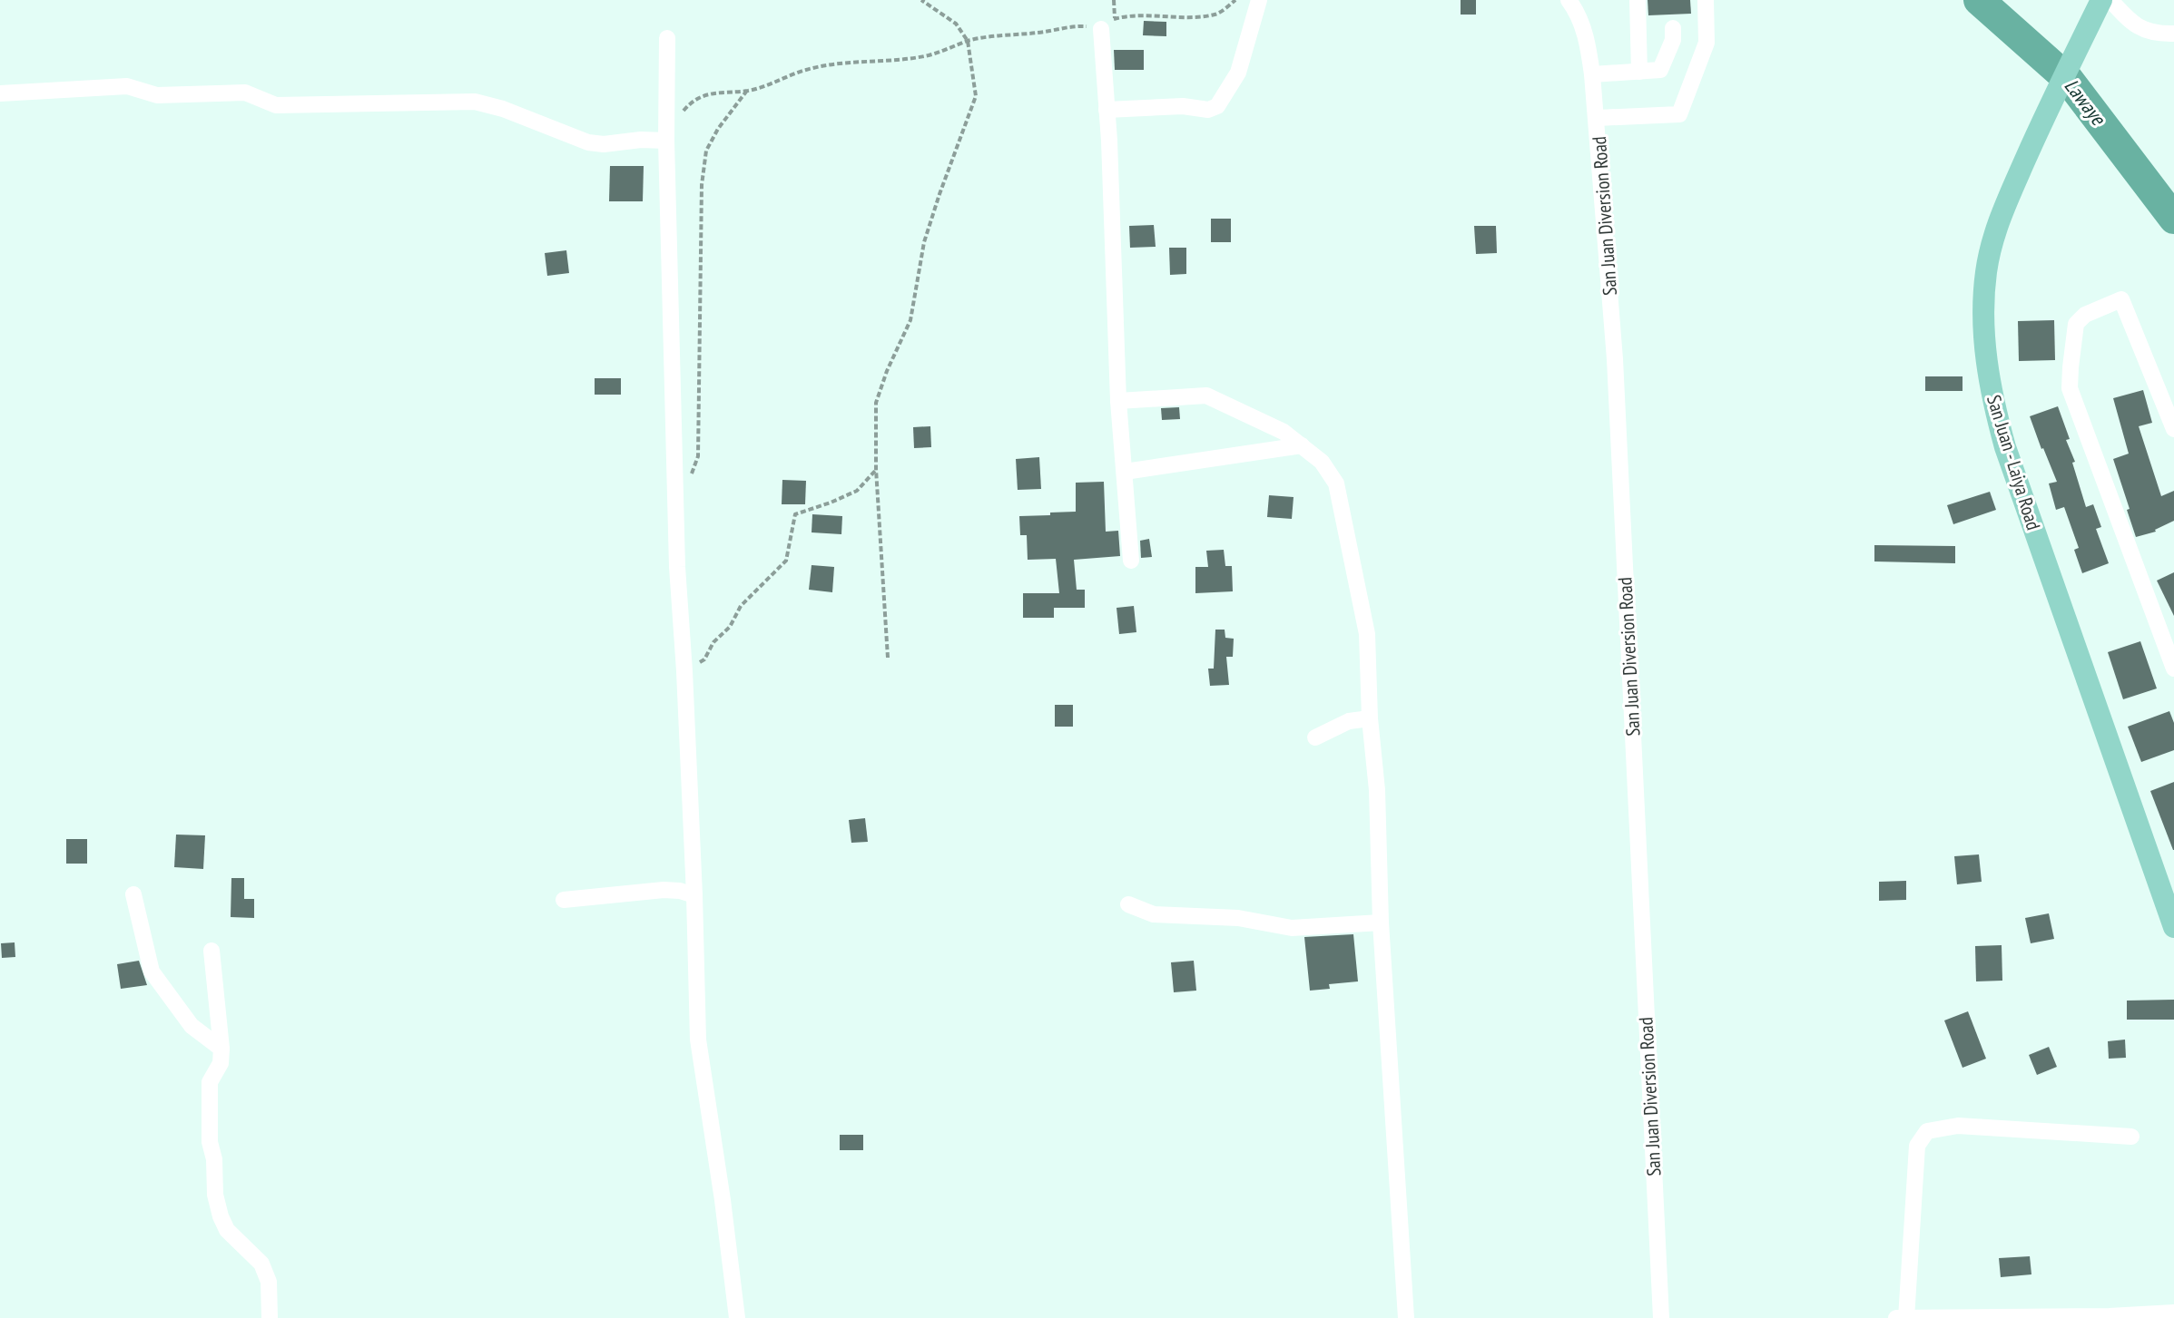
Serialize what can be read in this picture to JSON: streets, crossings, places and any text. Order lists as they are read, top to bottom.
{
  "streets": {
    "main road": ["San Juan - Laiya Road"],
    "street": ["San Juan Diversion Road"]
  },
  "water": ["Lawaye"]
}
